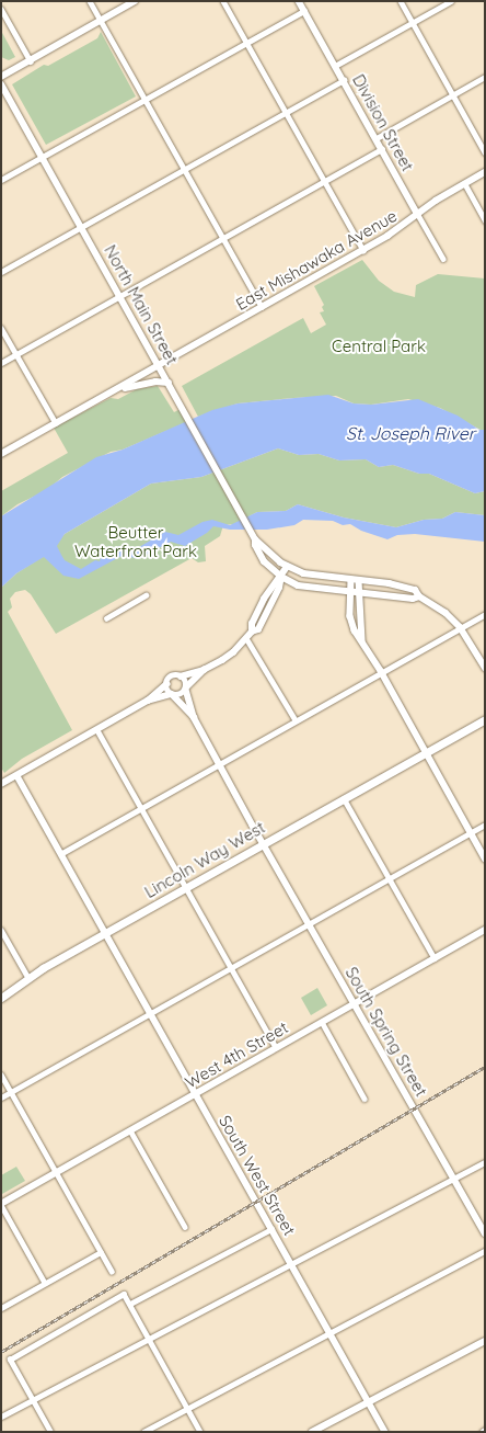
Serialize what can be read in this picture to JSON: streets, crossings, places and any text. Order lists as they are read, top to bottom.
{
  "streets": {
    "main road": ["North Main Street", "Lincoln Way West"],
    "street": [
      "Division Street",
      "East Mishawaka Avenue",
      "South Spring Street",
      "West 4th Street",
      "South West Street"
    ]
  },
  "crossings": [
    ["Division Street", "East Mishawaka Avenue"],
    ["East Mishawaka Avenue", "North Main Street"],
    ["Lincoln Way West", "South Spring Street"],
    ["Lincoln Way West", "South West Street"],
    ["South Spring Street", "West 4th Street"],
    ["West 4th Street", "South West Street"]
  ],
  "water": ["St. Joseph River"],
  "parks": ["Central Park", "Beutter Waterfront Park"]
}
